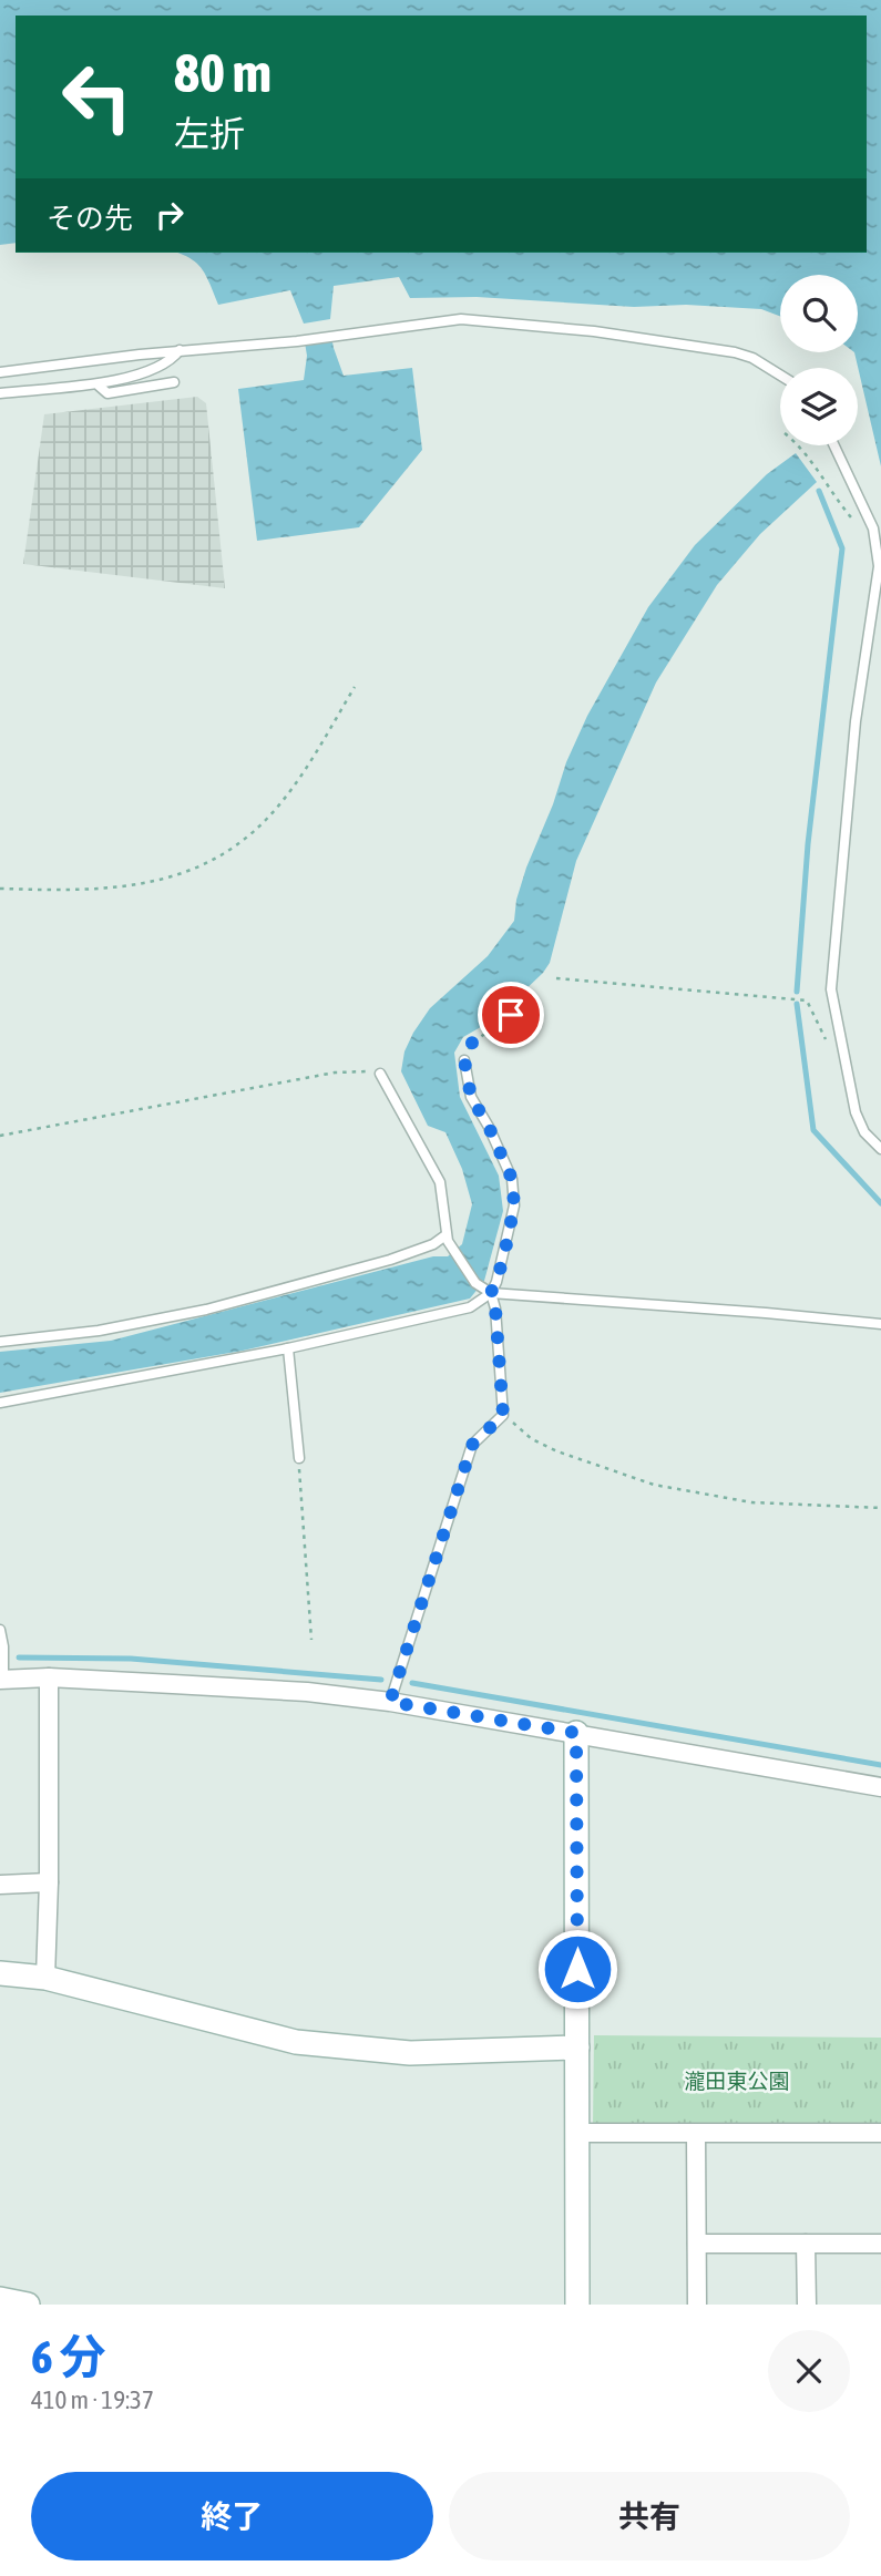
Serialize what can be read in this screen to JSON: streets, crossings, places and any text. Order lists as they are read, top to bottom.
{
  "parks": ["瀧田東公園"],
  "page": {
    "turn": ["80 m", "左折"],
    "then": "その先",
    "heading": ["6 分", "410 m · 19:37"],
    "buttons": ["終了", "共有"]
  }
}
